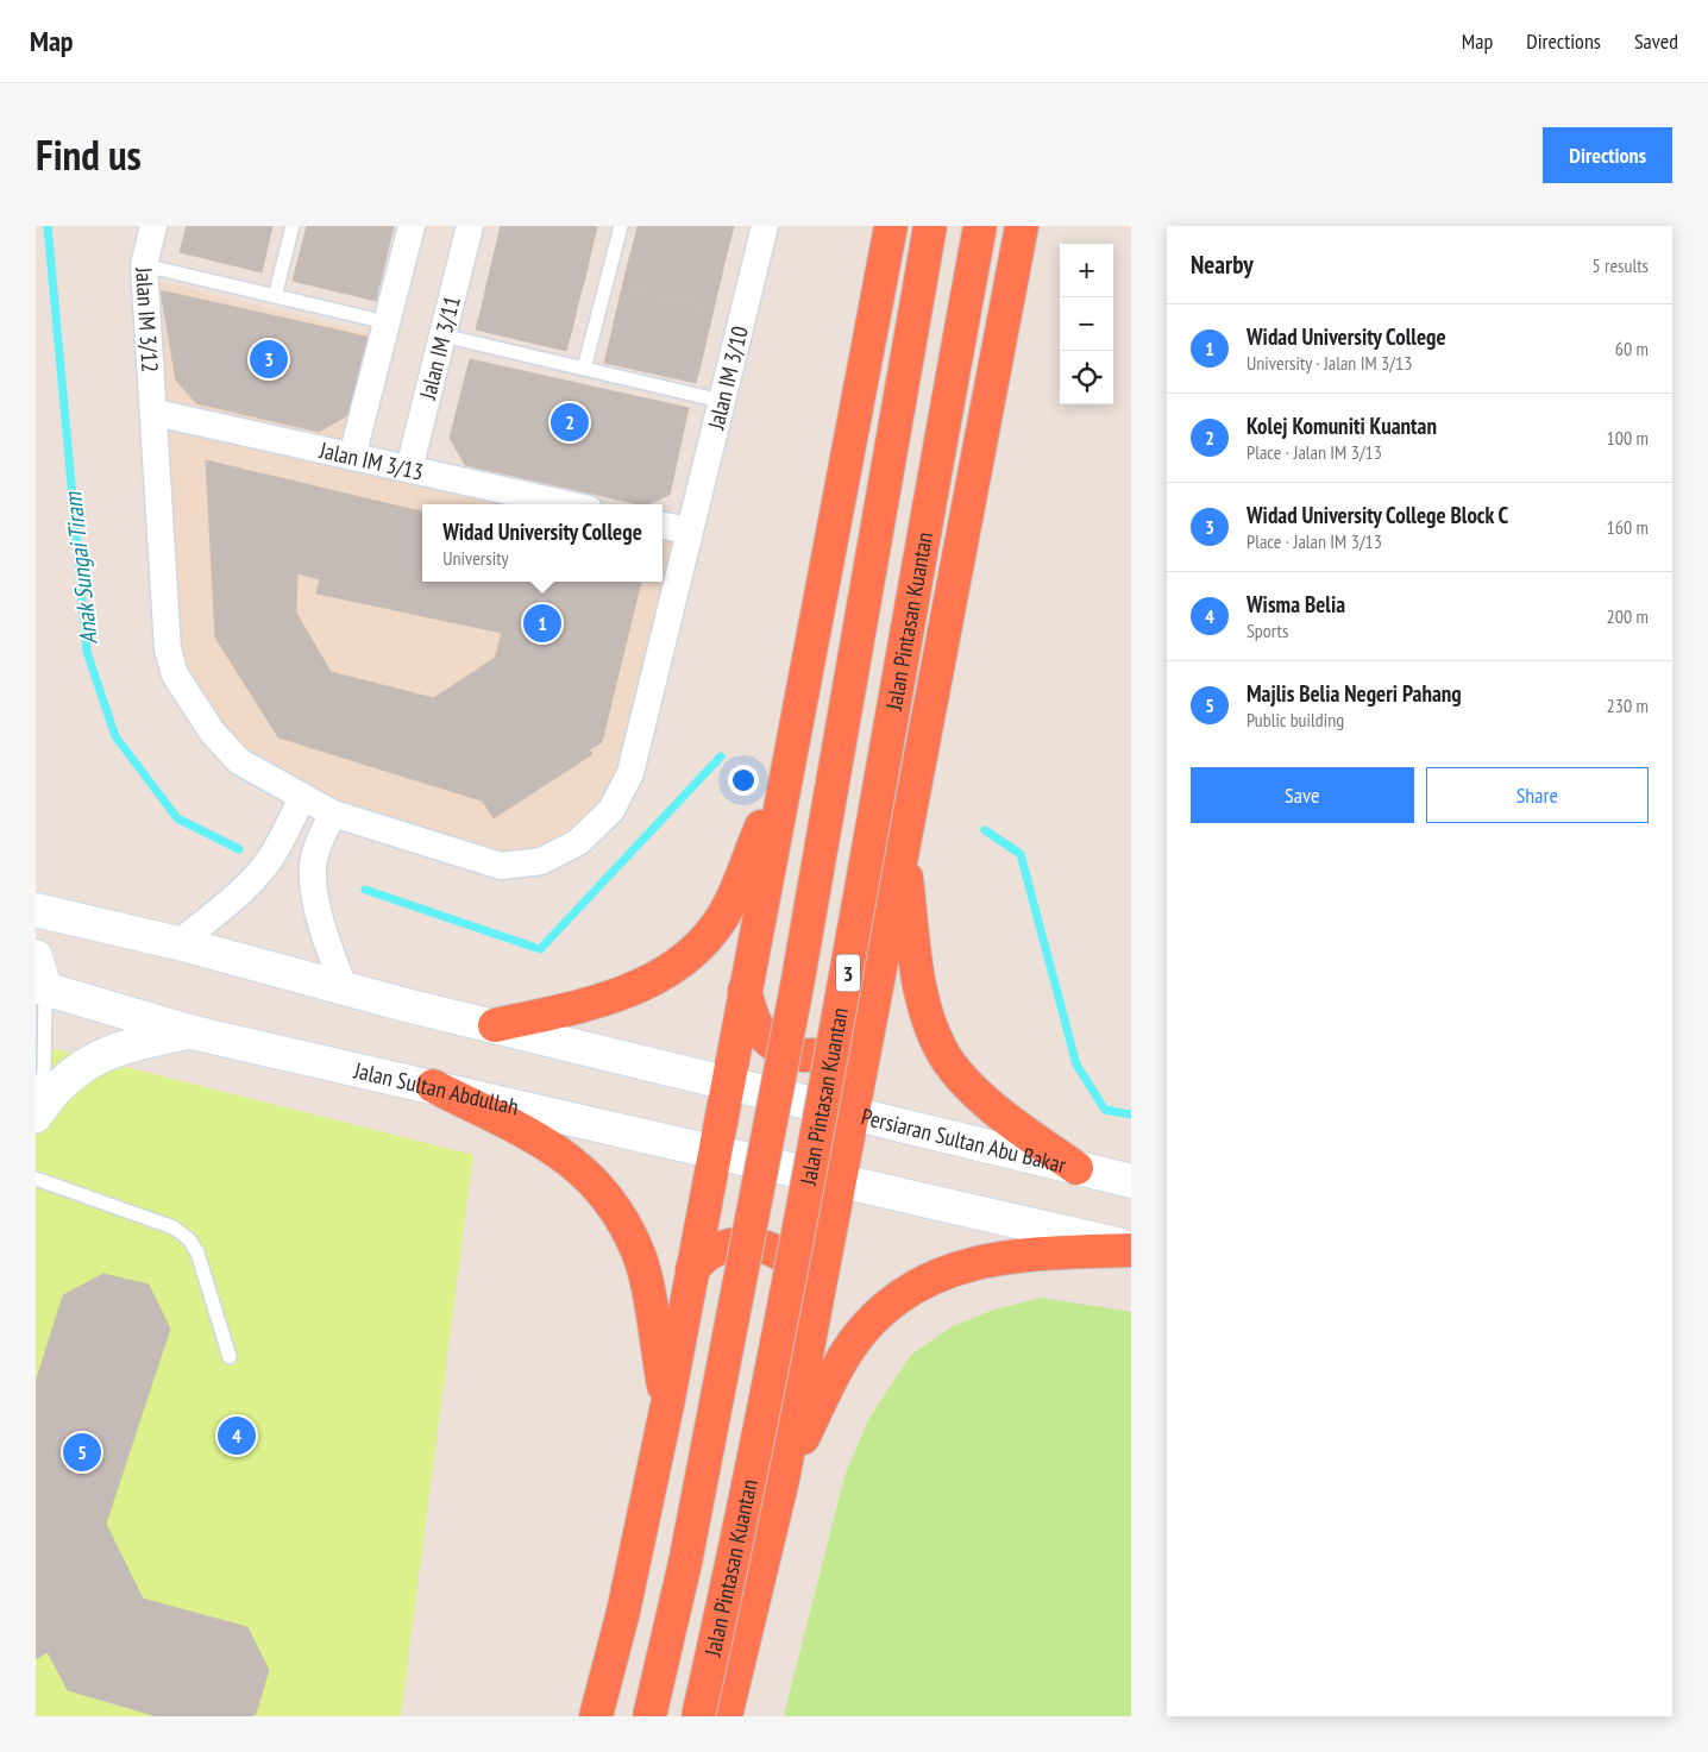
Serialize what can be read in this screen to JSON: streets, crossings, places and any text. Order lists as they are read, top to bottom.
{
  "streets": {
    "highway": ["Jalan Pintasan Kuantan", "3"],
    "main road": ["Jalan Sultan Abdullah", "Persiaran Sultan Abu Bakar"],
    "street": [
      "Jalan IM 3/12",
      "Jalan IM 3/11",
      "Jalan IM 3/10",
      "Jalan IM 3/13"
    ]
  },
  "crossings": [
    ["Jalan IM 3/12", "Jalan IM 3/10"],
    ["Jalan IM 3/12", "Jalan IM 3/13"],
    ["Jalan IM 3/11", "Jalan IM 3/13"]
  ],
  "water": ["Anak Sungai Tiram"],
  "page": {
    "header": "Map",
    "nav": ["Map", "Directions", "Saved"],
    "title": "Find us",
    "buttons": [
      "Directions",
      ["Save", "Share"]
    ],
    "heading": ["Nearby", "5 results"],
    "map_buttons": ["+", "−"],
    "list": [
      {
        "mark": "1",
        "name": "Widad University College",
        "note": "University · Jalan IM 3/13",
        "value": "60 m"
      },
      {
        "mark": "2",
        "name": "Kolej Komuniti Kuantan",
        "note": "Place · Jalan IM 3/13",
        "value": "100 m"
      },
      {
        "mark": "3",
        "name": "Widad University College Block C",
        "note": "Place · Jalan IM 3/13",
        "value": "160 m"
      },
      {
        "mark": "4",
        "name": "Wisma Belia",
        "note": "Sports",
        "value": "200 m"
      },
      {
        "mark": "5",
        "name": "Majlis Belia Negeri Pahang",
        "note": "Public building",
        "value": "230 m"
      }
    ],
    "pins": [
      "3",
      "2",
      "1",
      "4",
      "5"
    ],
    "popup": ["Widad University College", "University"]
  }
}
